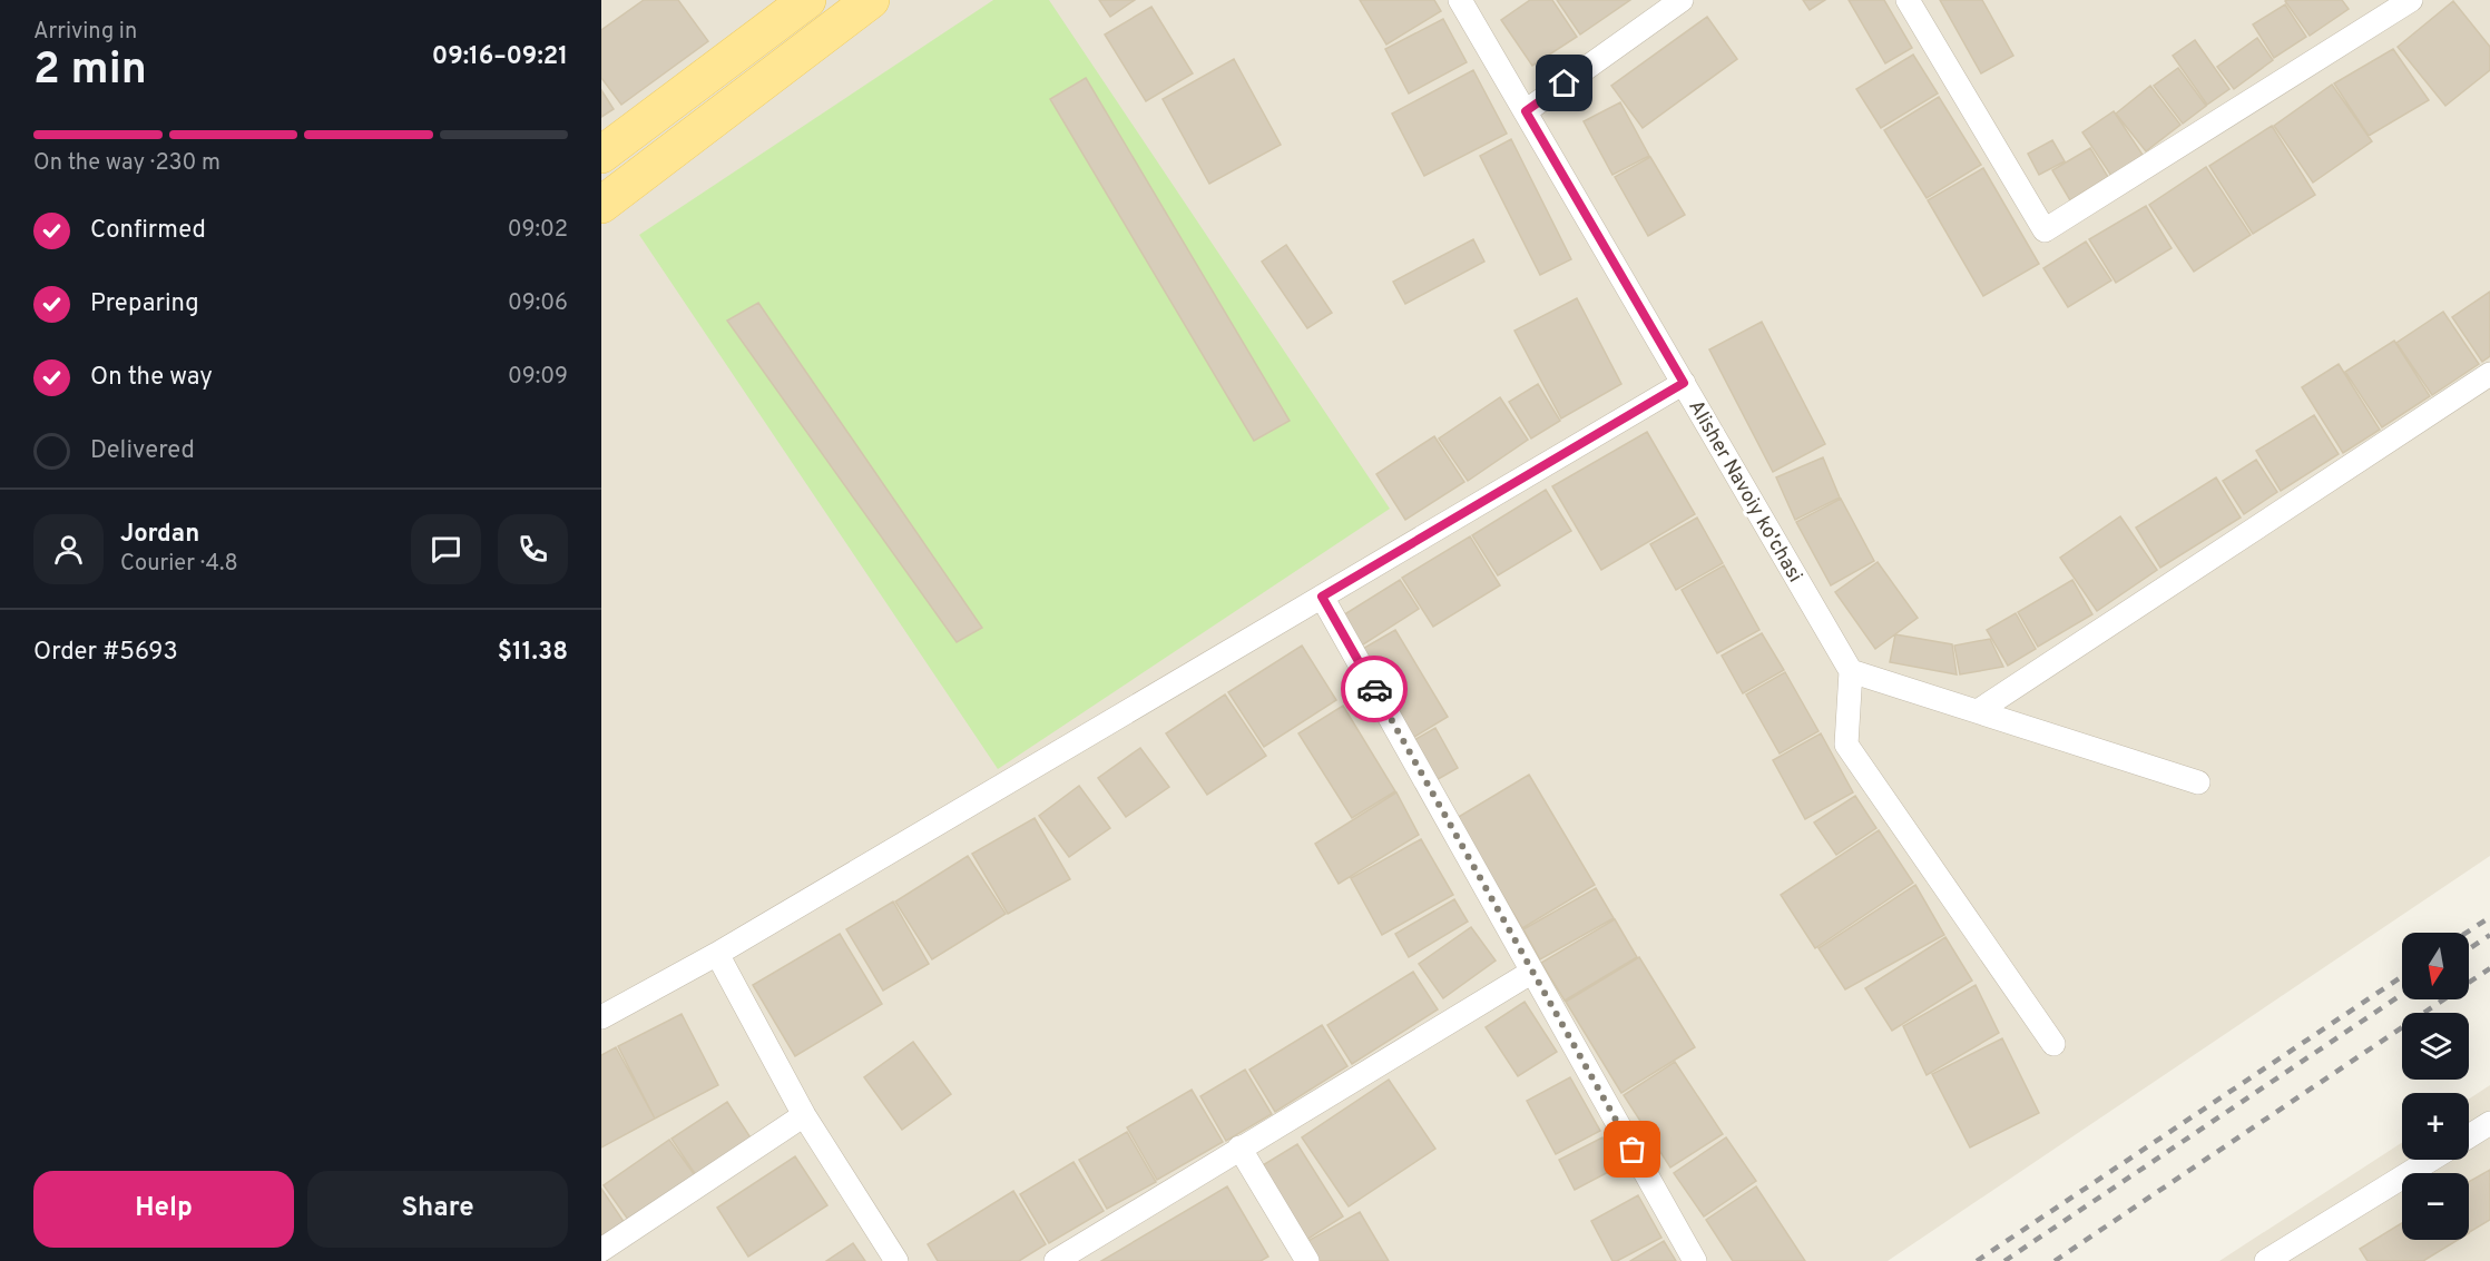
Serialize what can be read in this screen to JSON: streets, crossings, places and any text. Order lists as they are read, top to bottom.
{
  "streets": {
    "street": ["Alisher Navoiy ko'chasi"]
  },
  "north": "bottom",
  "page": {
    "heading": ["2 min", "Arriving in", "09:16–09:21"],
    "panel": [
      "Jordan",
      "Courier · 4.8",
      "Order #5693",
      "$11.38"
    ],
    "bar": "On the way · 230 m",
    "list": [
      ["Confirmed", "09:02"],
      ["Preparing", "09:06"],
      ["On the way", "09:09"],
      "Delivered"
    ],
    "map_buttons": ["+", "−"],
    "buttons": ["Help", "Share"]
  }
}
